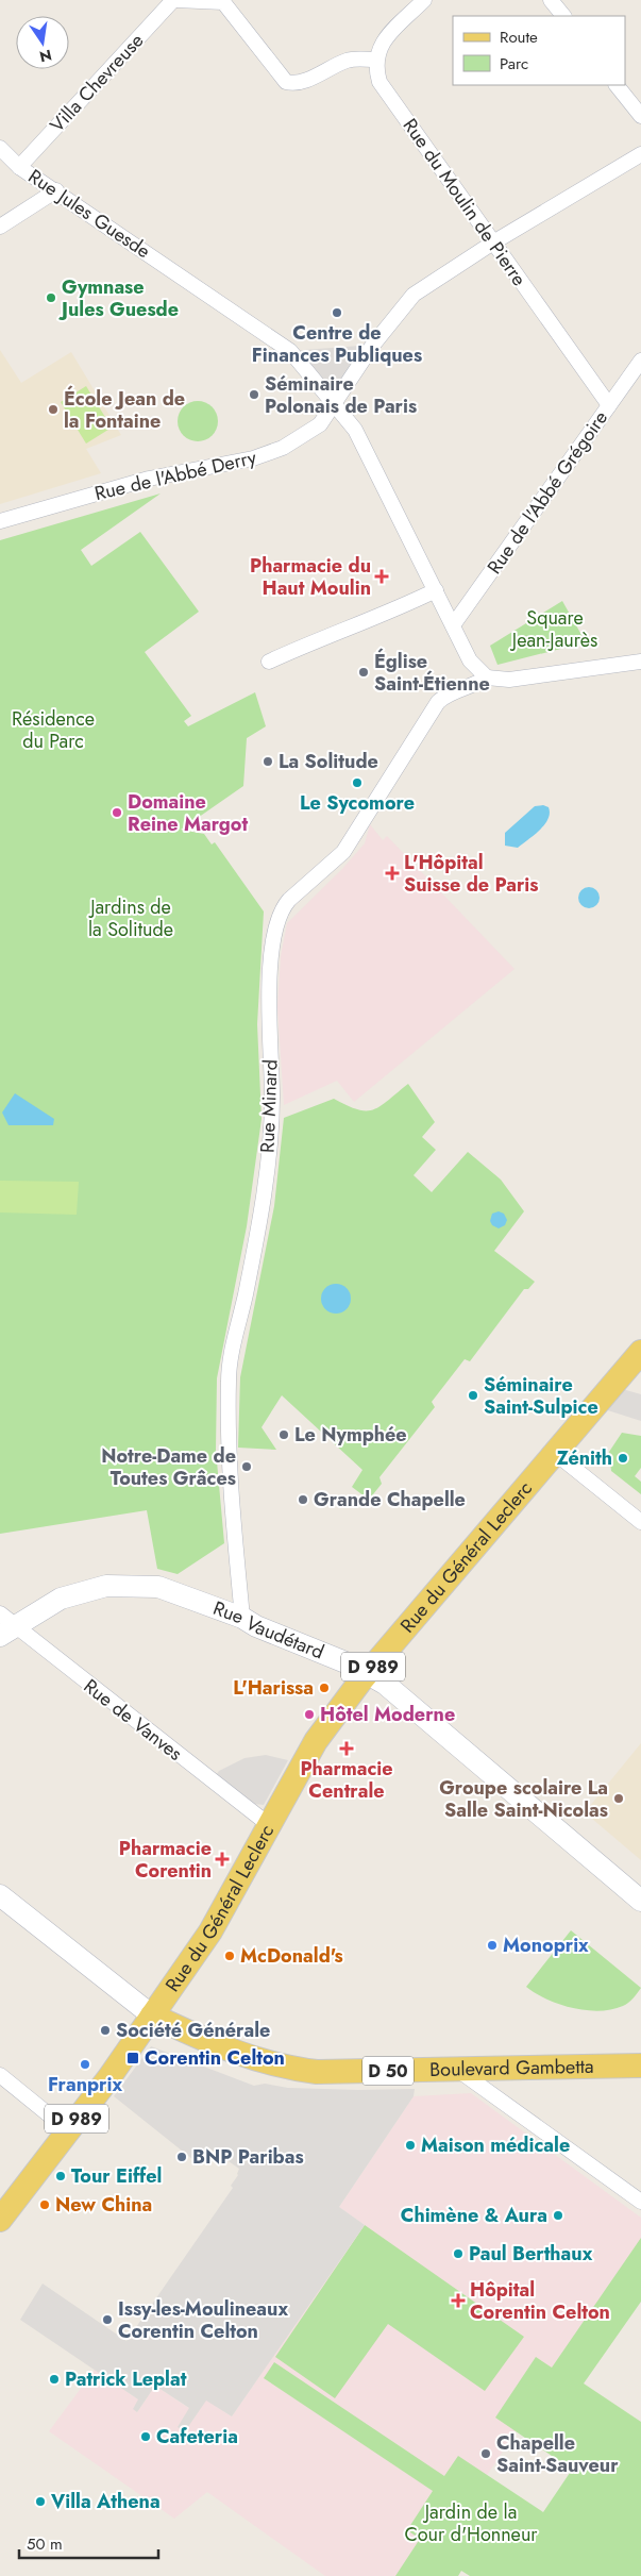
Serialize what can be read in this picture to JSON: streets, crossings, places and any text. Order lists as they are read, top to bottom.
{
  "streets": {
    "main road": [
      "Rue du Général Leclerc",
      "D 989",
      "Boulevard Gambetta",
      "D 50"
    ],
    "street": [
      "Villa Chevreuse",
      "Rue du Moulin de Pierre",
      "Rue Jules Guesde",
      "Rue de l'Abbé Derry",
      "Rue de l'Abbé Grégoire",
      "Rue Minard",
      "Rue Vaudétard",
      "Rue de Vanves"
    ]
  },
  "crossings": [
    ["Villa Chevreuse", "Rue du Moulin de Pierre"],
    ["Villa Chevreuse", "Rue Jules Guesde"],
    ["Rue du Moulin de Pierre", "Rue de l'Abbé Derry"],
    ["Rue du Moulin de Pierre", "Rue de l'Abbé Grégoire"],
    ["Rue Jules Guesde", "Rue de l'Abbé Derry"],
    ["Rue Jules Guesde", "Rue de l'Abbé Grégoire"],
    ["Rue Jules Guesde", "Rue Minard"],
    ["Rue Minard", "Rue Vaudétard"],
    ["Rue du Général Leclerc", "Rue Vaudétard"],
    ["Rue du Général Leclerc", "D 989"],
    ["Rue du Général Leclerc", "Rue de Vanves"],
    ["Rue du Général Leclerc", "Boulevard Gambetta"],
    ["Rue du Général Leclerc", "D 50"],
    ["Rue Vaudétard", "Rue de Vanves"],
    ["D 989", "Boulevard Gambetta"],
    ["D 989", "D 50"],
    ["Boulevard Gambetta", "D 50"]
  ],
  "parks": [
    "Square Jean-Jaurès",
    "Résidence du Parc",
    "Jardins de la Solitude",
    "Jardin de la Cour d'Honneur"
  ],
  "places": {
    "other": [
      "Gymnase Jules Guesde",
      "Centre de Finances Publiques",
      "Séminaire Polonais de Paris",
      "École Jean de la Fontaine",
      "Église Saint-Étienne",
      "La Solitude",
      "Le Sycomore",
      "Domaine Reine Margot",
      "Séminaire Saint-Sulpice",
      "Le Nymphée",
      "Zénith",
      "Notre-Dame de Toutes Grâces",
      "Grande Chapelle",
      "L'Harissa",
      "Hôtel Moderne",
      "Groupe scolaire La Salle Saint-Nicolas",
      "Monoprix",
      "McDonald's",
      "Société Générale",
      "Franprix",
      "Maison médicale",
      "BNP Paribas",
      "Tour Eiffel",
      "New China",
      "Chimène & Aura",
      "Paul Berthaux",
      "Issy-les-Moulineaux Corentin Celton",
      "Patrick Leplat",
      "Cafeteria",
      "Chapelle Saint-Sauveur",
      "Villa Athena"
    ],
    "health": [
      "Pharmacie du Haut Moulin",
      "L'Hôpital Suisse de Paris",
      "Pharmacie Centrale",
      "Pharmacie Corentin",
      "Hôpital Corentin Celton"
    ],
    "transit": ["Corentin Celton"]
  },
  "legend": ["Route", "Parc"],
  "scale_bar": "50 m",
  "north": "bottom"
}
